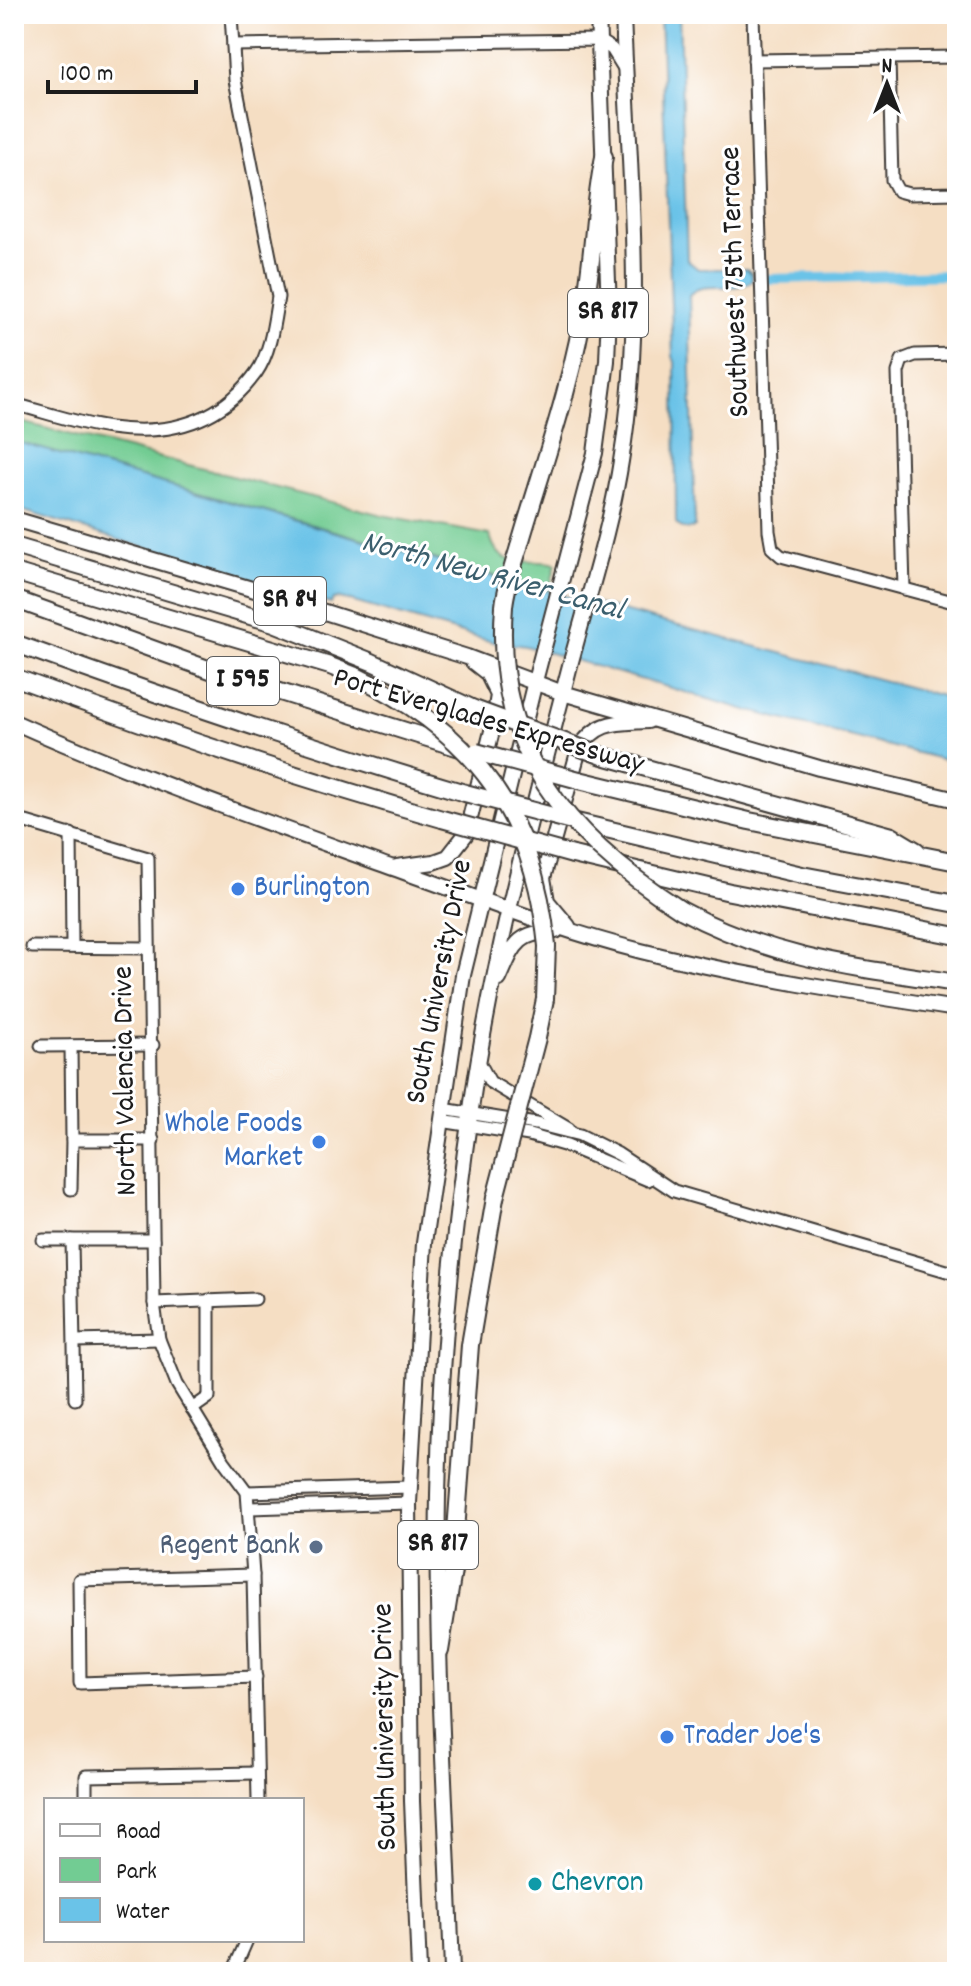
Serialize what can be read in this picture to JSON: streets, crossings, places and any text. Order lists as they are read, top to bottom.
{
  "streets": {
    "highway": ["I 595", "Port Everglades Expressway"],
    "main road": ["SR 817", "SR 84", "South University Drive"],
    "street": ["Southwest 75th Terrace", "North Valencia Drive"]
  },
  "crossings": [
    ["SR 84", "South University Drive"]
  ],
  "water": ["North New River Canal"],
  "places": [
    "Burlington",
    "Whole Foods Market",
    "Regent Bank",
    "Trader Joe's",
    "Chevron"
  ],
  "legend": ["Road", "Park", "Water"],
  "scale_bar": "100 m",
  "north": "top"
}
